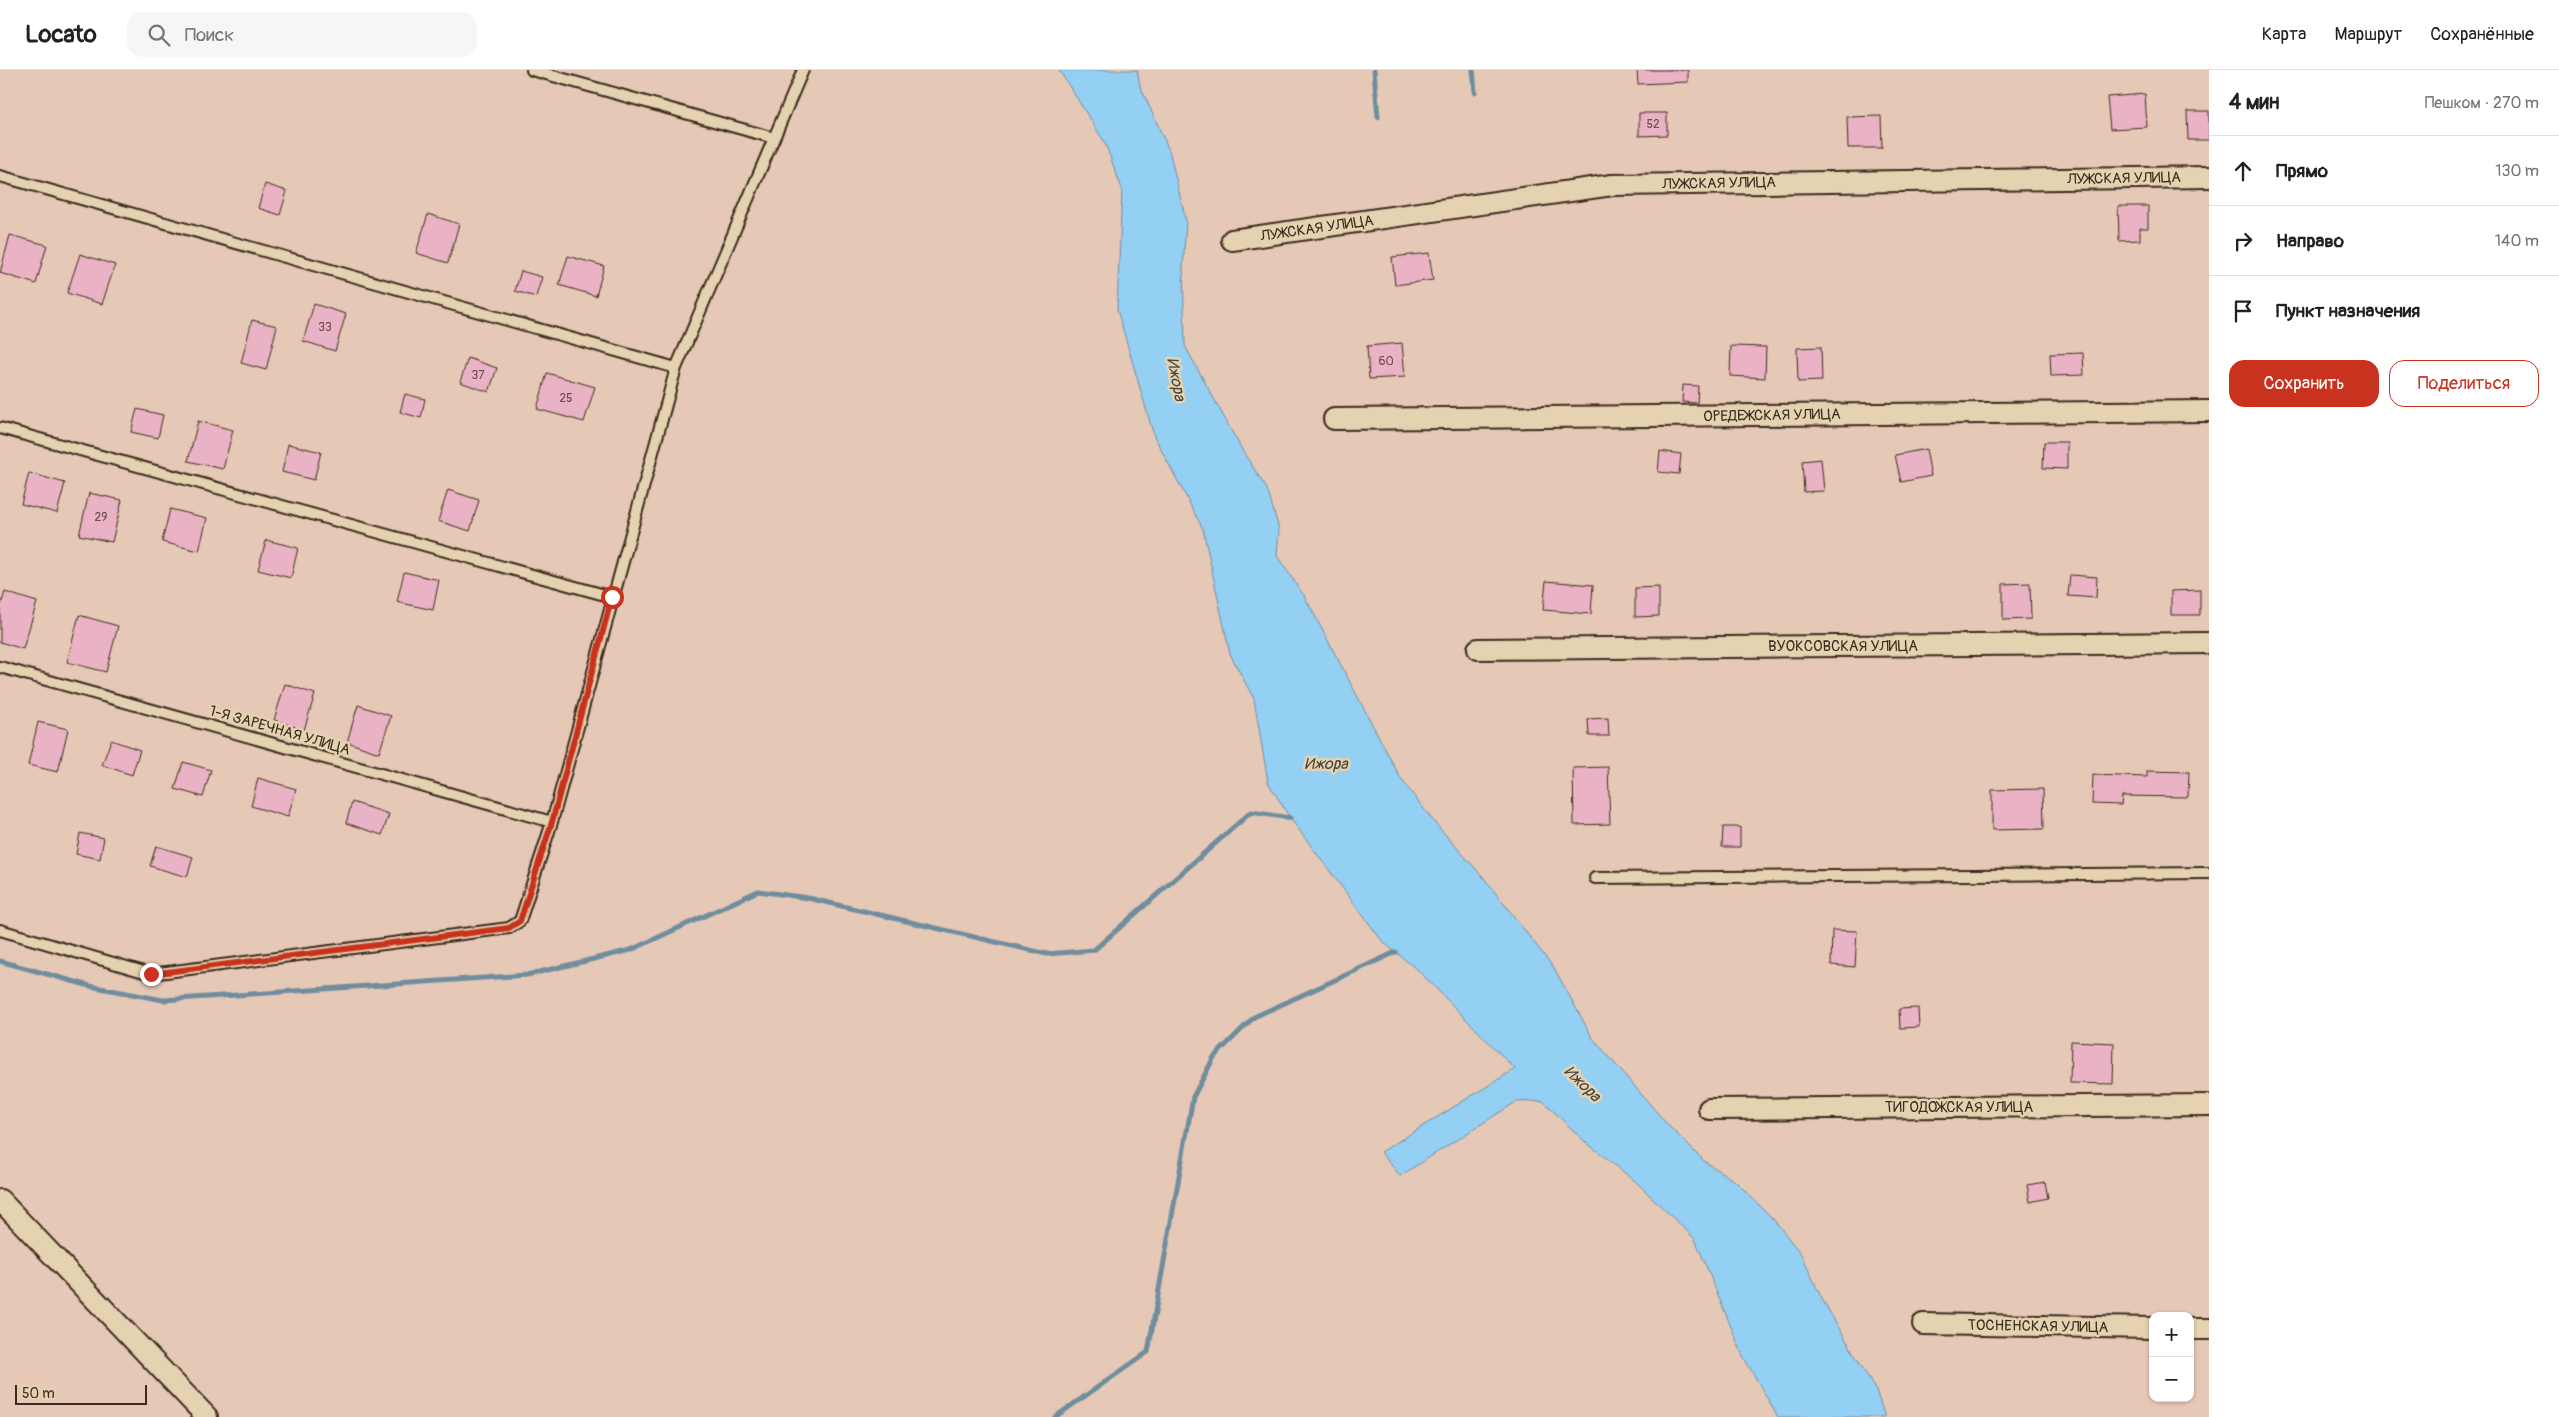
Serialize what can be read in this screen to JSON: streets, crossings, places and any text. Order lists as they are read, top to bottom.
{
  "streets": {
    "street": [
      "ЛУЖСКАЯ УЛИЦА",
      "ОРЕДЕЖСКАЯ УЛИЦА",
      "ВУОКСОВСКАЯ УЛИЦА",
      "ТИГОДОЖСКАЯ УЛИЦА",
      "ТОСНЕНСКАЯ УЛИЦА"
    ],
    "lane": ["1-Я ЗАРЕЧНАЯ УЛИЦА"]
  },
  "water": ["Ижора"],
  "house_numbers": [
    "52",
    "33",
    "60",
    "37",
    "25",
    "29"
  ],
  "scale_bar": "50 m",
  "page": {
    "header": "Locato",
    "search": "Поиск",
    "nav": ["Карта", "Маршрут", "Сохранённые"],
    "heading": ["4 мин", "Пешком · 270 m"],
    "list": [
      ["Прямо", "130 m"],
      ["Направо", "140 m"],
      "Пункт назначения"
    ],
    "buttons": ["Сохранить", "Поделиться"],
    "map_buttons": ["+", "−"],
    "scale": "50 m"
  }
}
